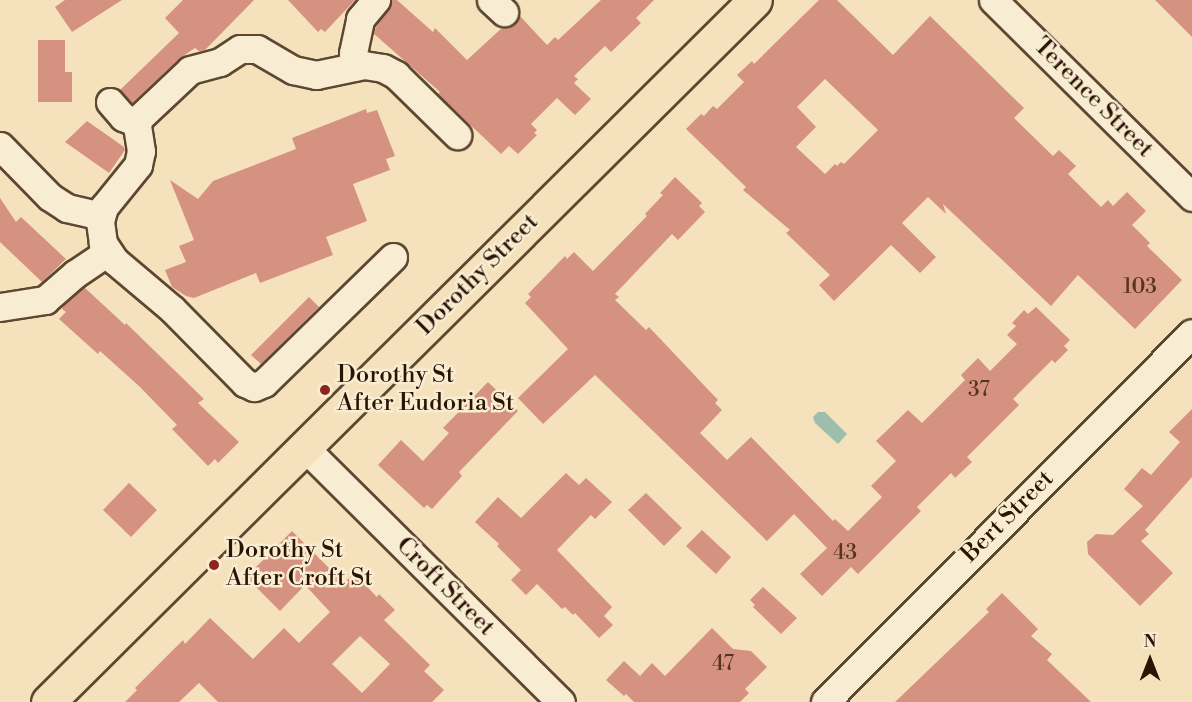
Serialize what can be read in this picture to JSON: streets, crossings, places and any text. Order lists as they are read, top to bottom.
{
  "streets": {
    "main road": ["Dorothy Street"],
    "street": ["Terence Street", "Bert Street", "Croft Street"]
  },
  "crossings": [
    ["Dorothy Street", "Croft Street"]
  ],
  "places": ["Dorothy St After Eudoria St", "Dorothy St After Croft St"],
  "house_numbers": [
    "103",
    "37",
    "43",
    "47"
  ],
  "north": "top"
}
